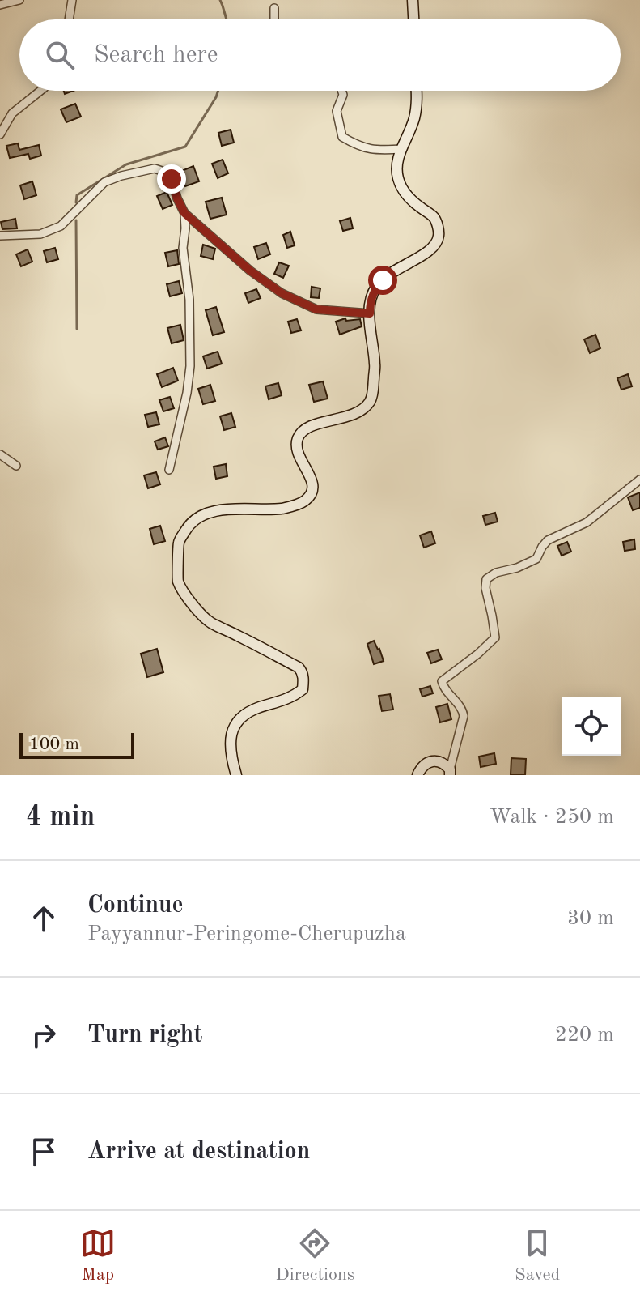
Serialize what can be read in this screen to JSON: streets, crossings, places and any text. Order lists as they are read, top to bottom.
{
  "scale_bar": "100 m",
  "page": {
    "search": "Search here",
    "scale": "100 m",
    "heading": ["4 min", "Walk · 250 m"],
    "list": [
      ["Continue", "Payyannur-Peringome-Cherupuzha", "30 m"],
      ["Turn right", "220 m"],
      "Arrive at destination"
    ],
    "nav": ["Map", "Directions", "Saved"]
  }
}
